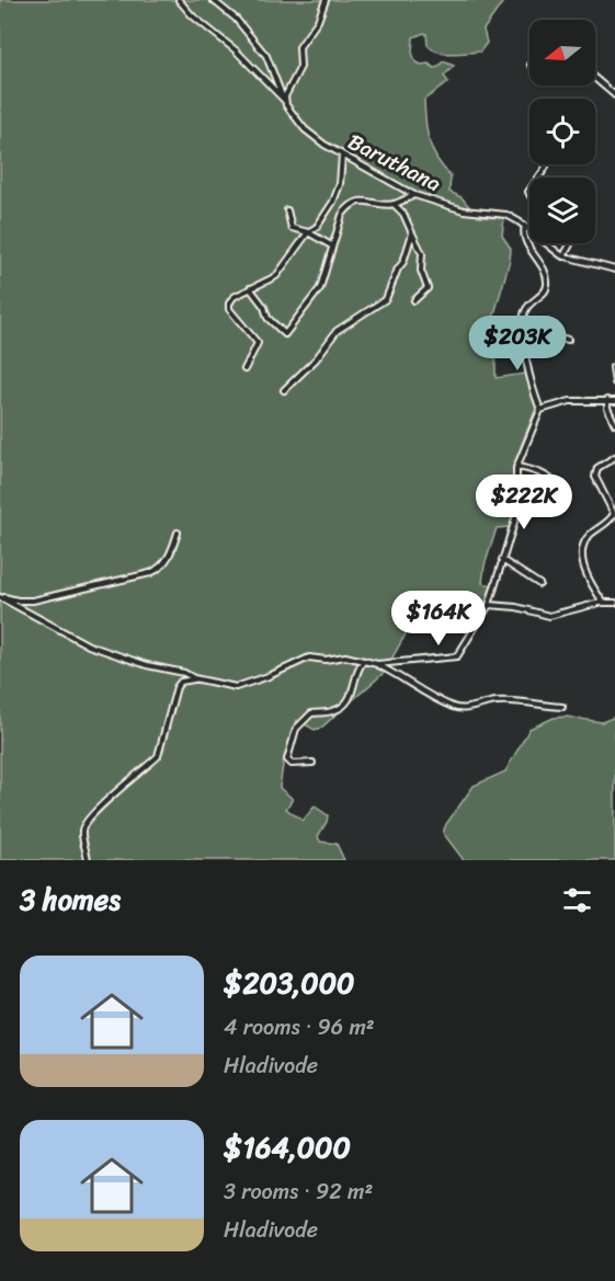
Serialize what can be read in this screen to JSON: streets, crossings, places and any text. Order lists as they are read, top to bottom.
{
  "streets": {
    "street": ["Baruthana"]
  },
  "north": "left",
  "page": {
    "price": ["$203K", "$222K", "$164K"],
    "heading": "3 homes",
    "list": [
      {
        "name": "$203,000",
        "note": "4 rooms · 96 m² · Hladivode"
      },
      {
        "name": "$164,000",
        "note": "3 rooms · 92 m² · Hladivode"
      }
    ]
  }
}
